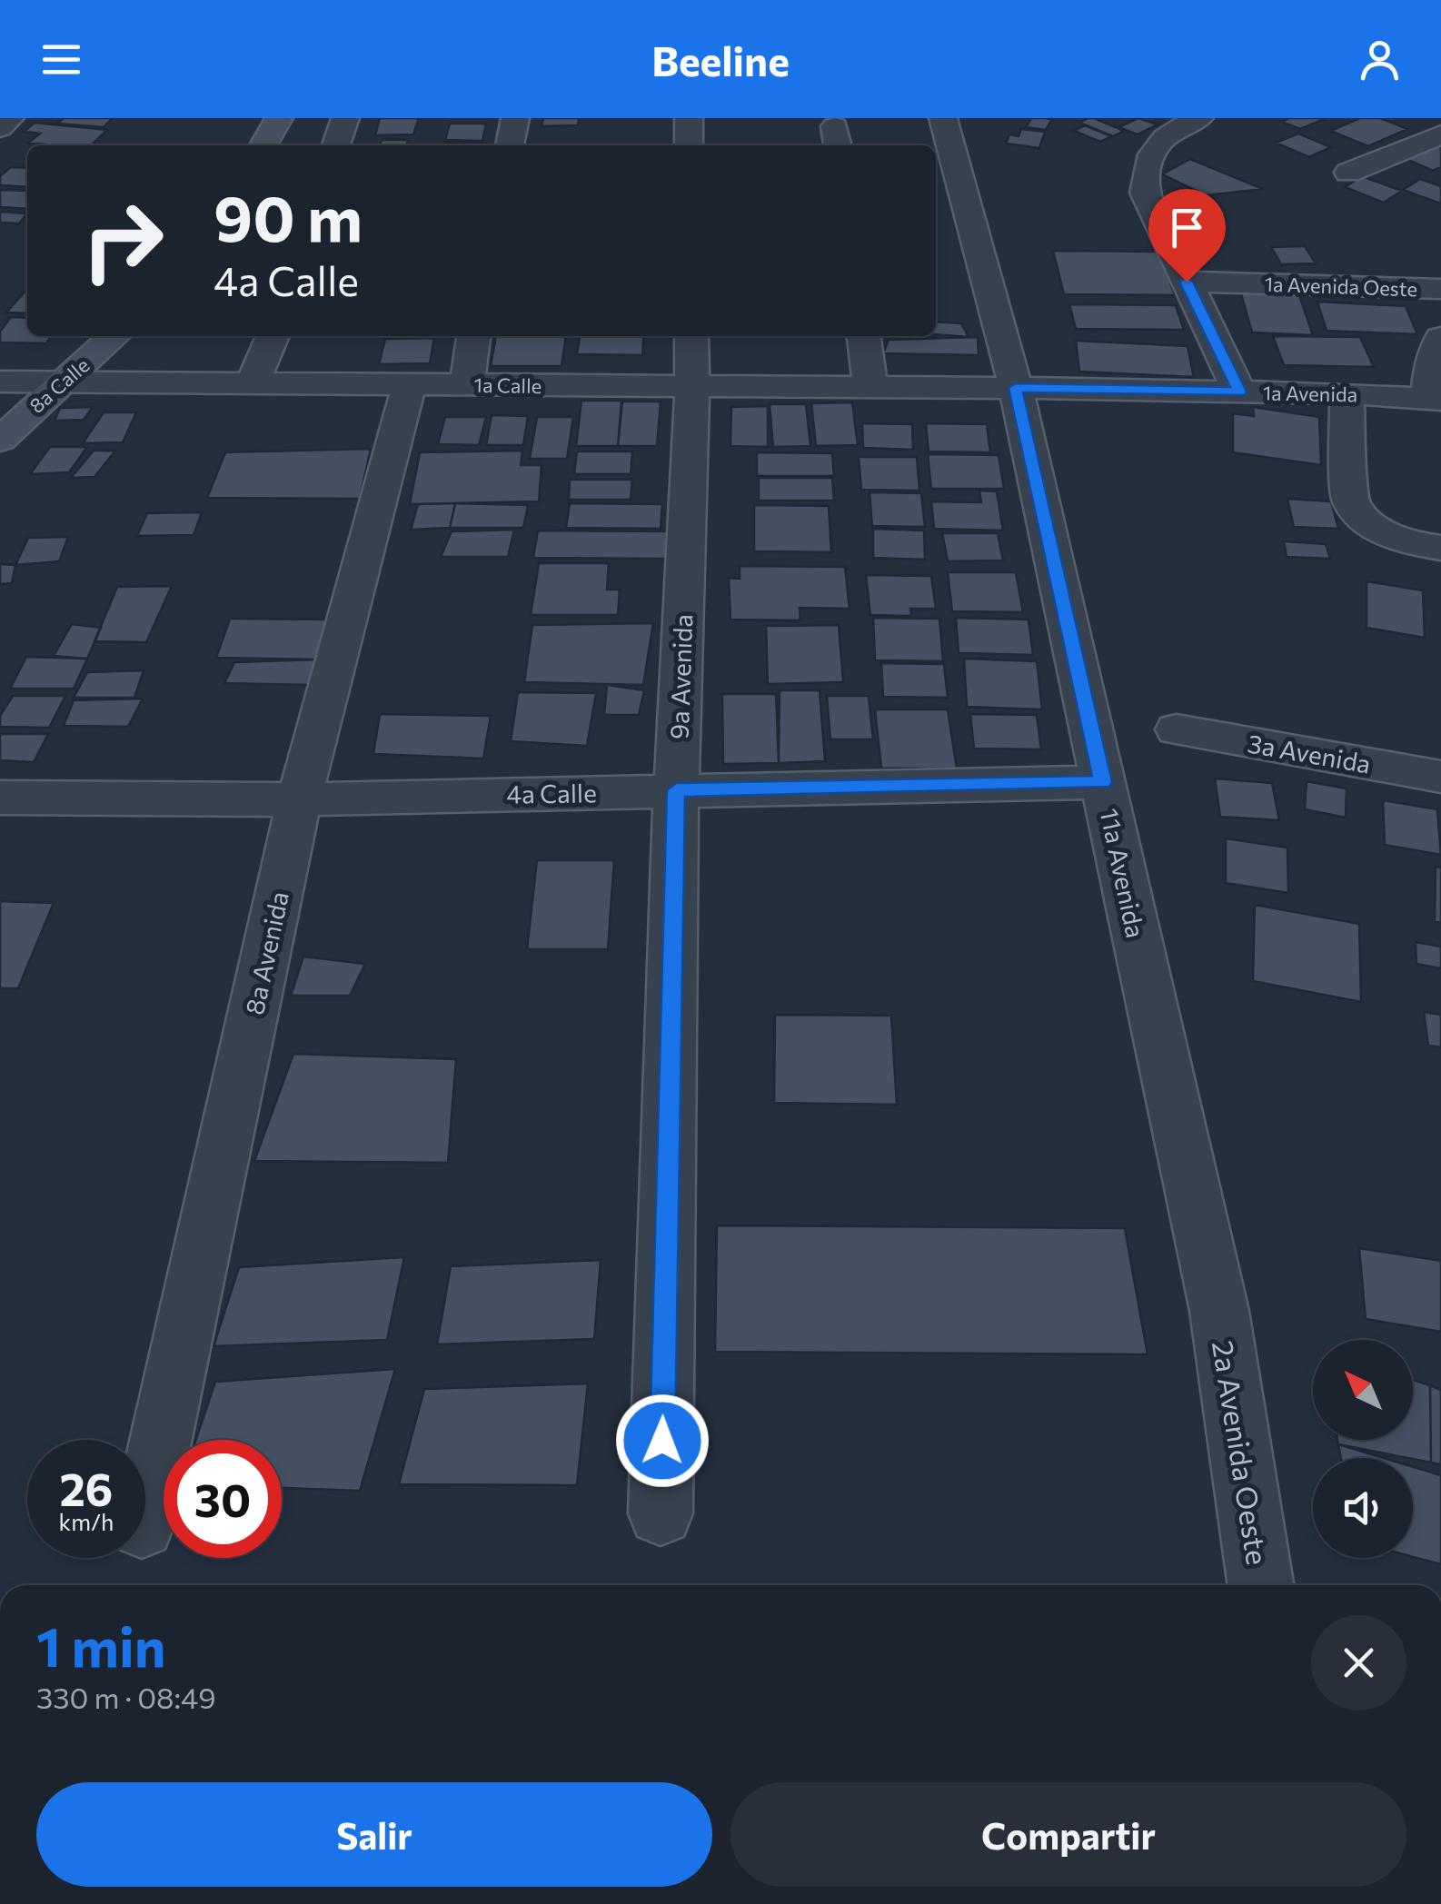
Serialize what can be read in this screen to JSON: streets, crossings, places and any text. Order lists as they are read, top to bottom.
{
  "streets": {
    "street": [
      "1a Avenida Oeste",
      "8a Calle",
      "1a Calle",
      "1a Avenida",
      "9a Avenida",
      "3a Avenida",
      "4a Calle",
      "11a Avenida",
      "8a Avenida",
      "2a Avenida Oeste"
    ]
  },
  "crossings": [
    ["8a Calle", "1a Calle"],
    ["1a Calle", "1a Avenida"],
    ["1a Calle", "9a Avenida"],
    ["1a Calle", "11a Avenida"],
    ["1a Calle", "8a Avenida"],
    ["1a Avenida", "11a Avenida"],
    ["9a Avenida", "4a Calle"],
    ["4a Calle", "11a Avenida"],
    ["4a Calle", "8a Avenida"],
    ["11a Avenida", "2a Avenida Oeste"]
  ],
  "north": "top left",
  "page": {
    "header": "Beeline",
    "turn": ["90 m", "4a Calle"],
    "speed": "26 km/h",
    "limit": "30",
    "heading": ["1 min", "330 m · 08:49"],
    "buttons": ["Salir", "Compartir"]
  }
}
